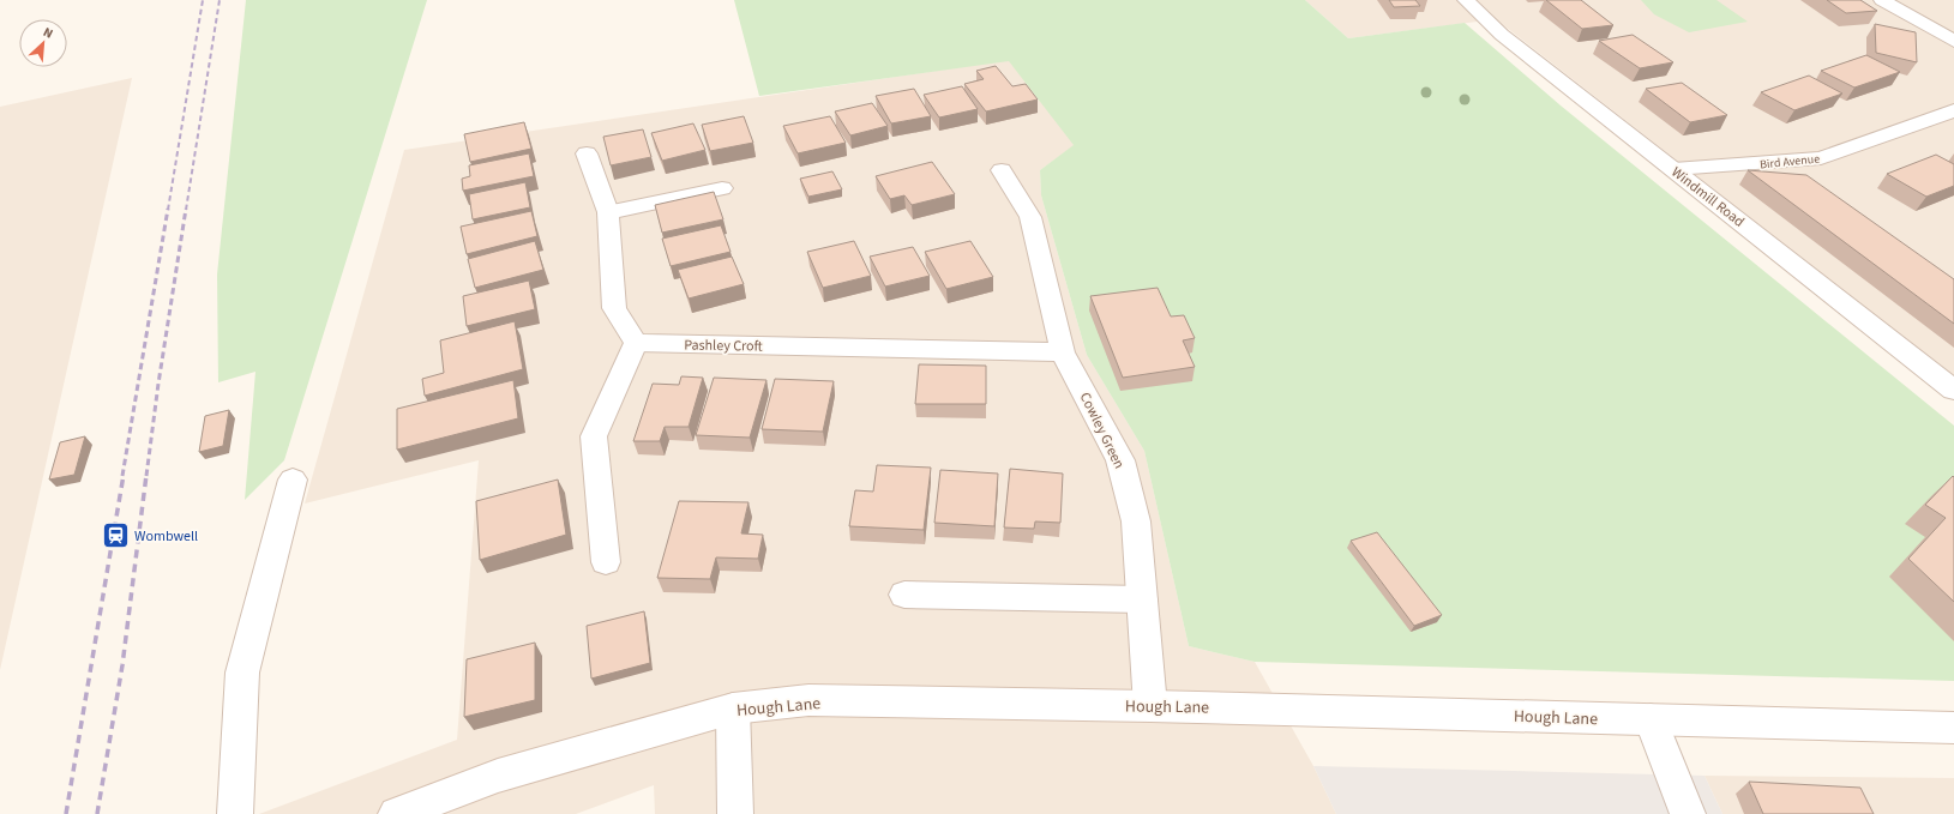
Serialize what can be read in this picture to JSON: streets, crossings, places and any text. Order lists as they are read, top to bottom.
{
  "streets": {
    "street": [
      "Bird Avenue",
      "Windmill Road",
      "Pashley Croft",
      "Cowley Green",
      "Hough Lane"
    ]
  },
  "crossings": [
    ["Bird Avenue", "Windmill Road"],
    ["Pashley Croft", "Cowley Green"],
    ["Cowley Green", "Hough Lane"]
  ],
  "places": {
    "station": ["Wombwell"]
  },
  "north": "top right"
}
